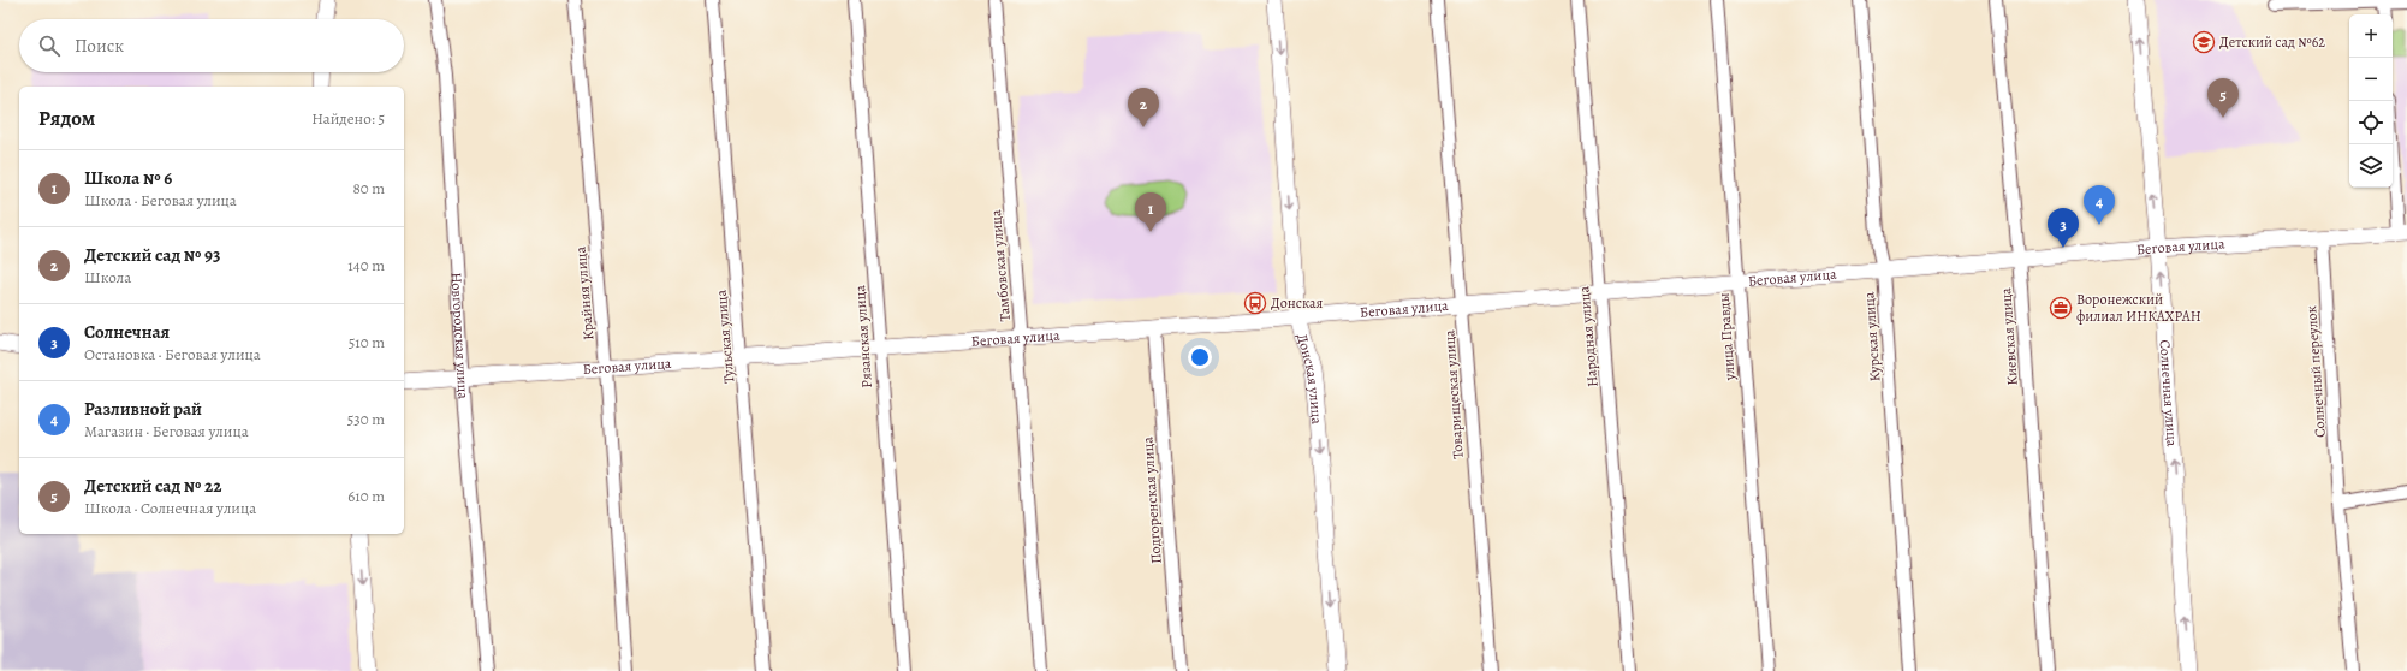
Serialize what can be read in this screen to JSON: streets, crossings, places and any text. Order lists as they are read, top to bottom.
{
  "streets": {
    "street": [
      "Беговая улица",
      "Тамбовская улица",
      "Крайняя улица",
      "Новгородская улица",
      "Тульская улица",
      "Рязанская улица",
      "Народная улица",
      "улица Правды",
      "Курская улица",
      "Киевская улица",
      "Солнечный переулок",
      "Донская улица",
      "Солнечная улица",
      "Товарищеская улица",
      "Подгоренская улица"
    ]
  },
  "crossings": [
    ["Беговая улица", "Тамбовская улица"],
    ["Беговая улица", "Крайняя улица"],
    ["Беговая улица", "Новгородская улица"],
    ["Беговая улица", "Тульская улица"],
    ["Беговая улица", "Рязанская улица"],
    ["Беговая улица", "Народная улица"],
    ["Беговая улица", "улица Правды"],
    ["Беговая улица", "Курская улица"],
    ["Беговая улица", "Киевская улица"],
    ["Беговая улица", "Солнечный переулок"],
    ["Беговая улица", "Донская улица"],
    ["Беговая улица", "Солнечная улица"],
    ["Беговая улица", "Товарищеская улица"],
    ["Беговая улица", "Подгоренская улица"]
  ],
  "one_way": ["Донская улица", "Солнечная улица"],
  "places": {
    "school or university": ["Детский сад №62"],
    "bus stop": ["Донская"],
    "office": ["Воронежский филиал ИНКАХРАН"]
  },
  "page": {
    "map_buttons": ["+", "−"],
    "search": "Поиск",
    "pins": [
      "5",
      "2",
      "4",
      "1",
      "3"
    ],
    "heading": ["Рядом", "Найдено: 5"],
    "list": [
      {
        "mark": "1",
        "name": "Школа № 6",
        "note": "Школа · Беговая улица",
        "value": "80 m"
      },
      {
        "mark": "2",
        "name": "Детский сад № 93",
        "note": "Школа",
        "value": "140 m"
      },
      {
        "mark": "3",
        "name": "Солнечная",
        "note": "Остановка · Беговая улица",
        "value": "510 m"
      },
      {
        "mark": "4",
        "name": "Разливной рай",
        "note": "Магазин · Беговая улица",
        "value": "530 m"
      },
      {
        "mark": "5",
        "name": "Детский сад № 22",
        "note": "Школа · Солнечная улица",
        "value": "610 m"
      }
    ]
  }
}
